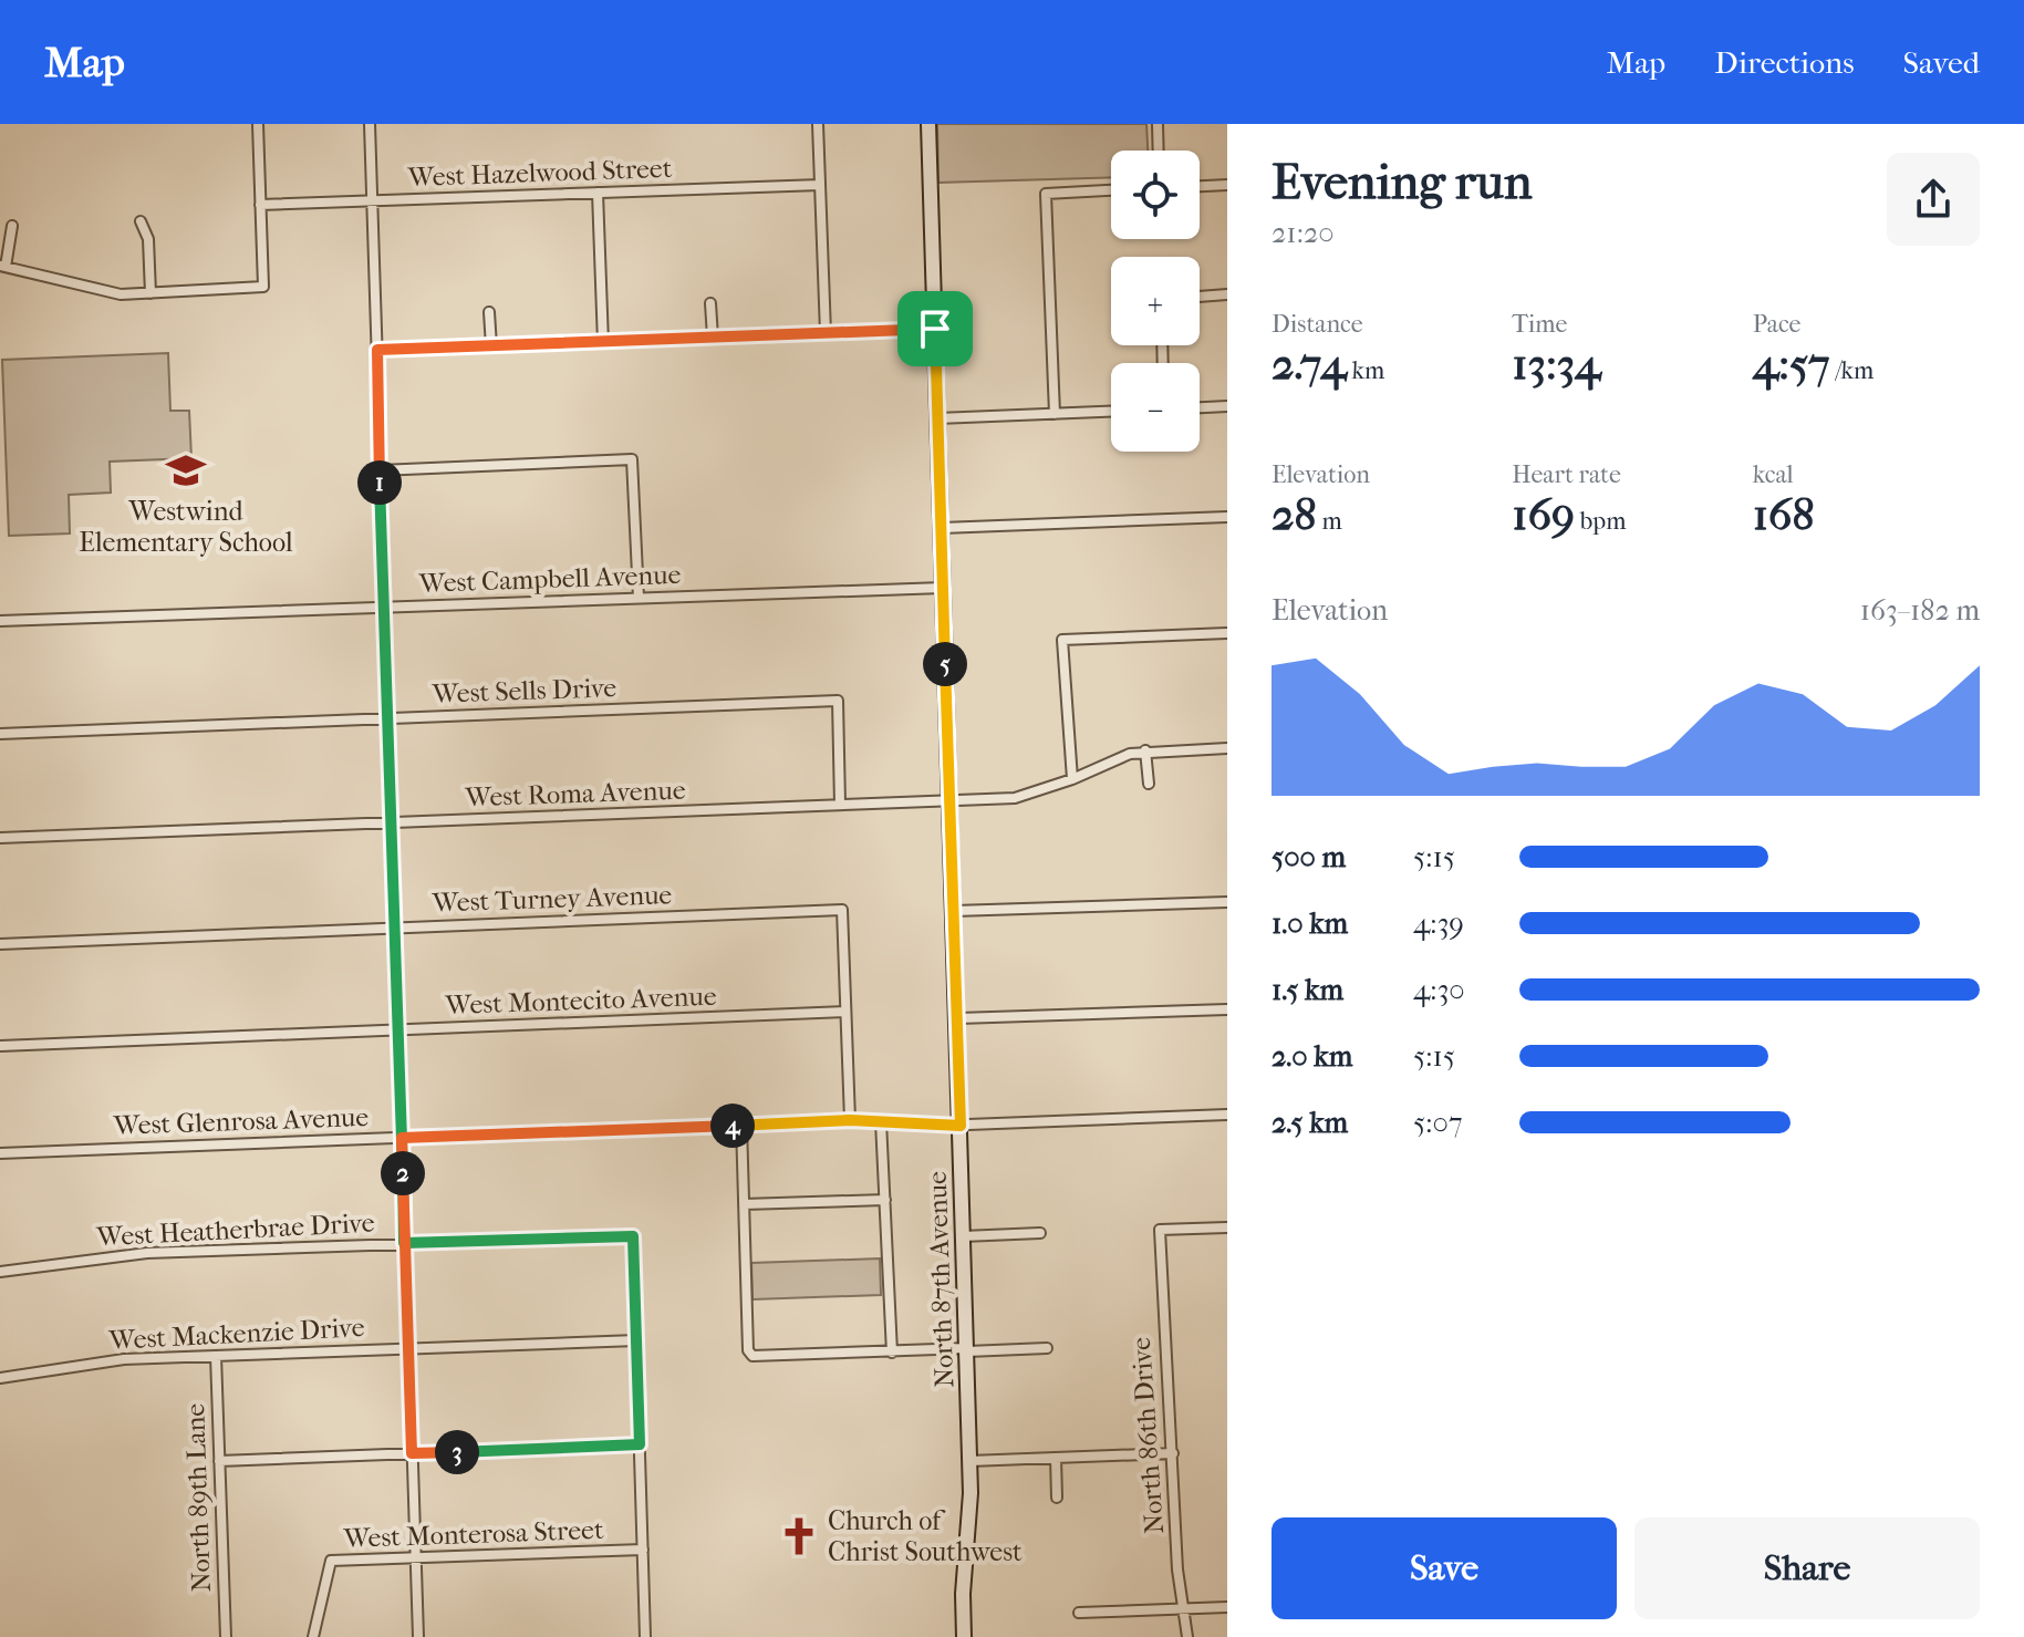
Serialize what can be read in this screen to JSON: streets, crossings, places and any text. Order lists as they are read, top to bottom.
{
  "streets": {
    "street": [
      "West Hazelwood Street",
      "West Campbell Avenue",
      "West Sells Drive",
      "West Roma Avenue",
      "West Turney Avenue",
      "West Montecito Avenue",
      "West Glenrosa Avenue",
      "West Heatherbrae Drive",
      "North 87th Avenue",
      "West Mackenzie Drive",
      "North 86th Drive",
      "North 89th Lane",
      "West Monterosa Street"
    ]
  },
  "crossings": [
    ["West Campbell Avenue", "North 87th Avenue"],
    ["West Sells Drive", "West Roma Avenue"],
    ["West Roma Avenue", "North 87th Avenue"],
    ["West Turney Avenue", "West Montecito Avenue"],
    ["West Glenrosa Avenue", "North 87th Avenue"],
    ["West Heatherbrae Drive", "West Mackenzie Drive"],
    ["West Mackenzie Drive", "North 89th Lane"]
  ],
  "places": {
    "school or university": ["Westwind Elementary School"],
    "church": ["Church of Christ Southwest"]
  },
  "page": {
    "header": "Map",
    "nav": ["Map", "Directions", "Saved"],
    "heading": ["Evening run", "21:20"],
    "map_buttons": ["+", "−"],
    "stats": [
      ["Distance", "2.74 km"],
      ["Time", "13:34"],
      ["Pace", "4:57 /km"],
      ["Elevation", "28 m"],
      ["Heart rate", "169 bpm"],
      ["kcal", "168"]
    ],
    "pins": [
      "1",
      "5",
      "4",
      "2",
      "3"
    ],
    "chart": ["Elevation", "163–182 m"],
    "list": [
      {
        "name": "500 m",
        "note": "5:15"
      },
      {
        "name": "1.0 km",
        "note": "4:39"
      },
      {
        "name": "1.5 km",
        "note": "4:30"
      },
      {
        "name": "2.0 km",
        "note": "5:15"
      },
      {
        "name": "2.5 km",
        "note": "5:07"
      }
    ],
    "buttons": ["Save", "Share"]
  }
}
